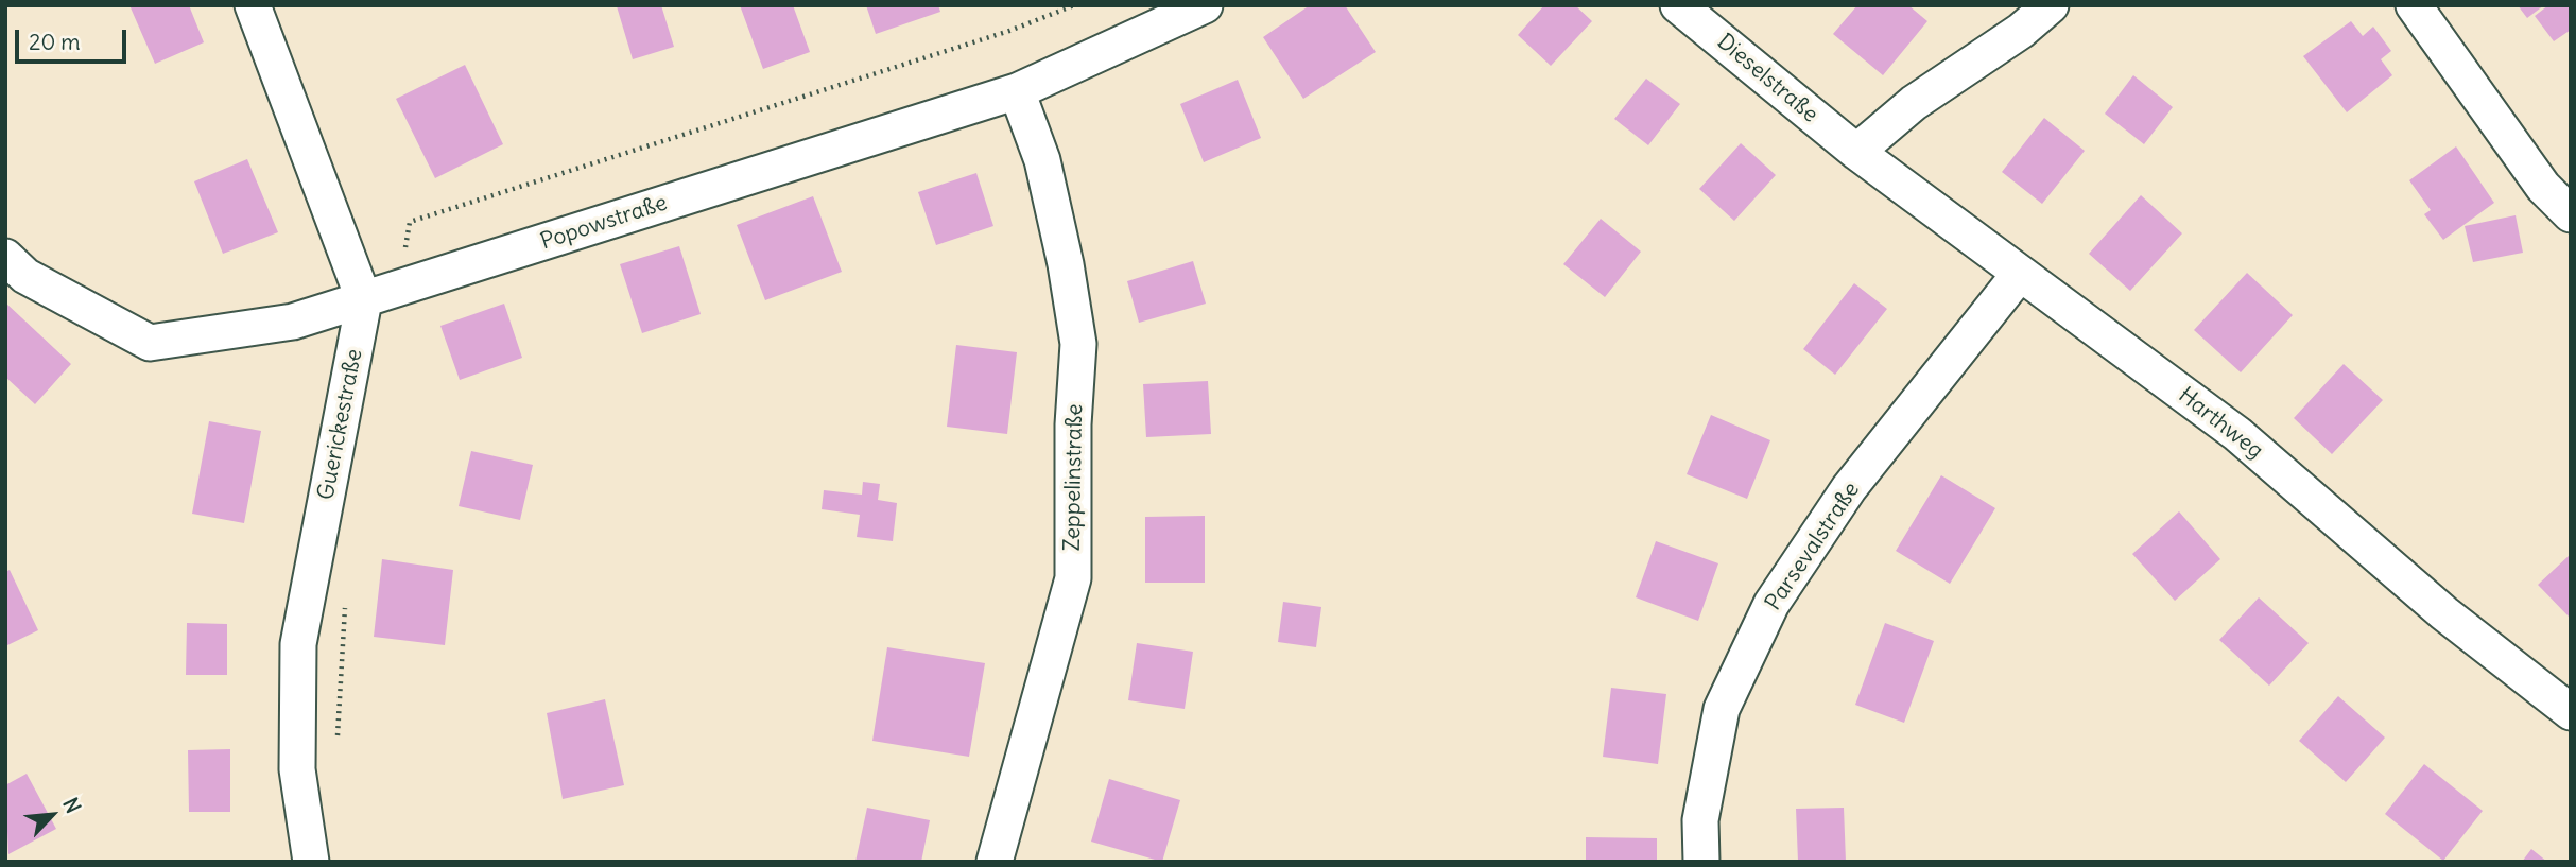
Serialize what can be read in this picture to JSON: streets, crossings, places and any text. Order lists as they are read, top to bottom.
{
  "streets": {
    "street": [
      "Dieselstraße",
      "Popowstraße",
      "Harthweg",
      "Guerickestraße",
      "Zeppelinstraße",
      "Parsevalstraße"
    ]
  },
  "crossings": [
    ["Dieselstraße", "Harthweg"],
    ["Popowstraße", "Guerickestraße"],
    ["Popowstraße", "Zeppelinstraße"],
    ["Harthweg", "Parsevalstraße"]
  ],
  "scale_bar": "20 m",
  "north": "top right"
}
